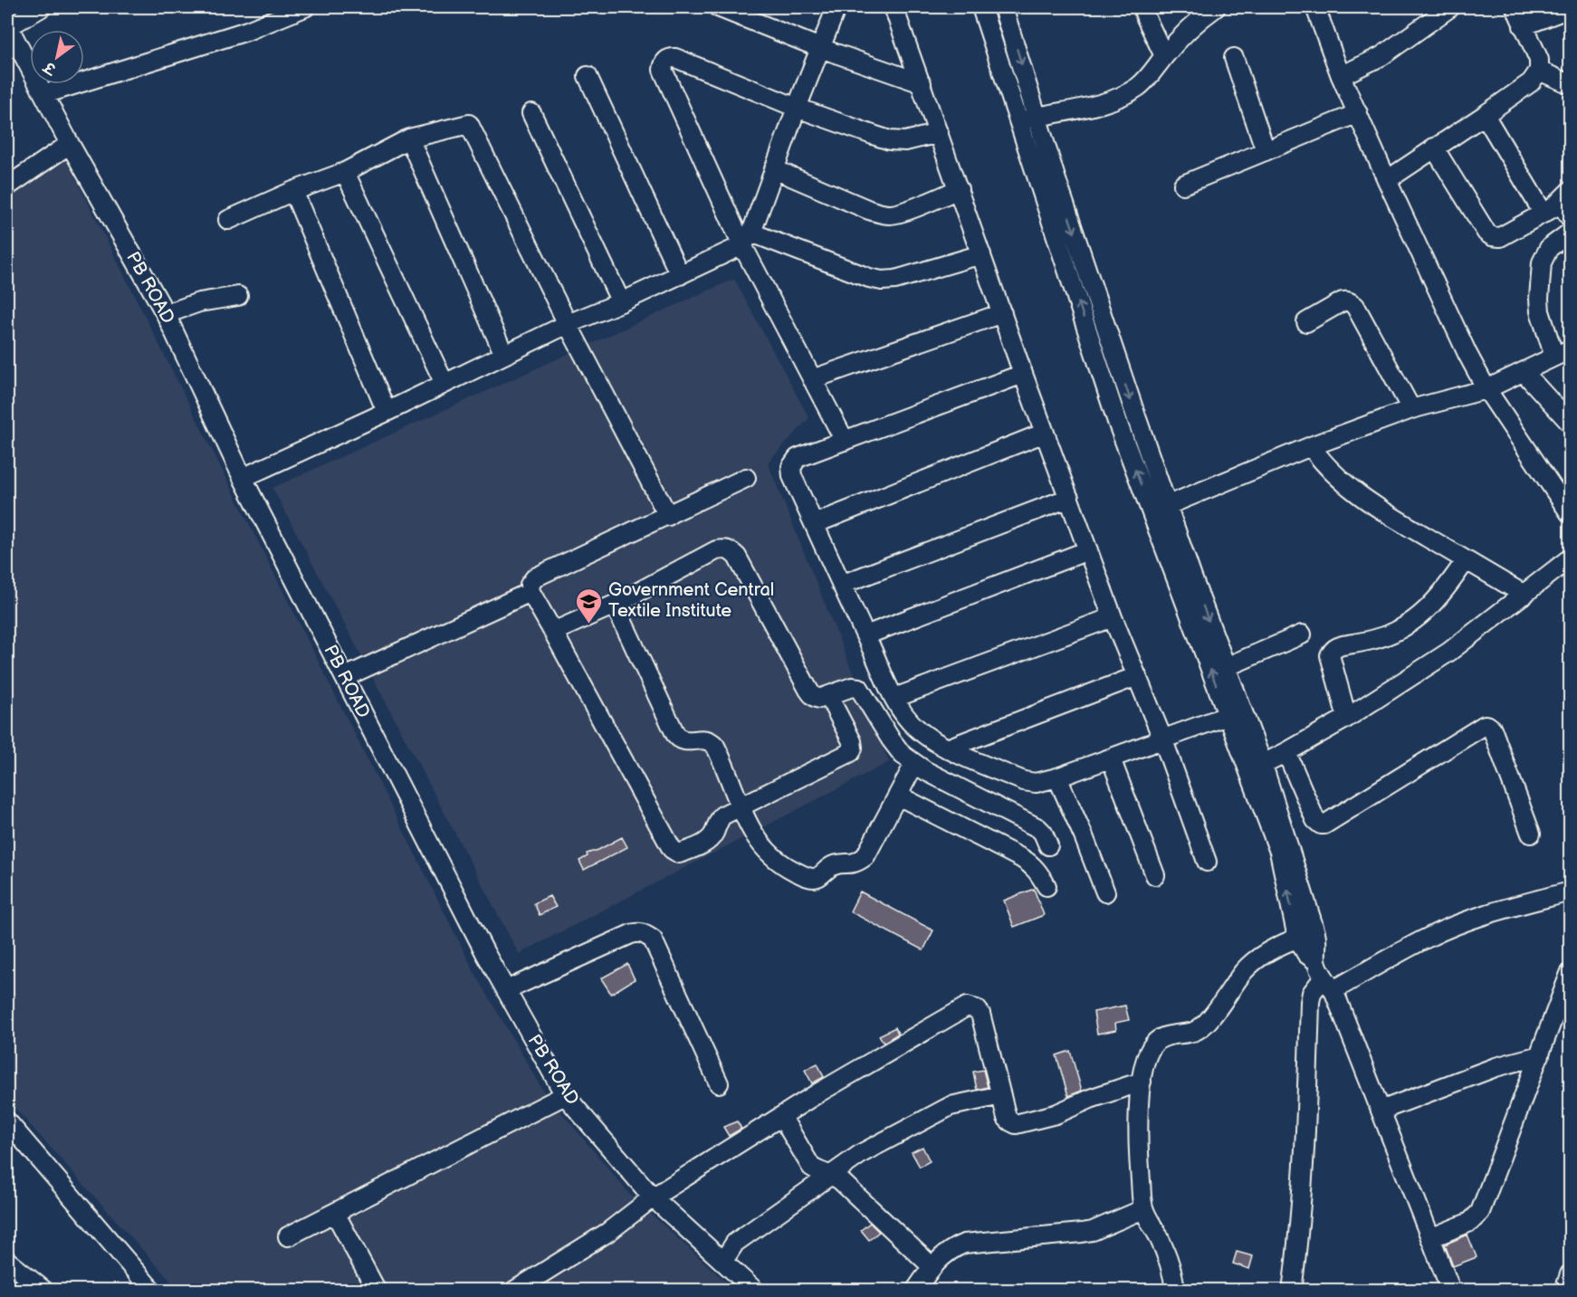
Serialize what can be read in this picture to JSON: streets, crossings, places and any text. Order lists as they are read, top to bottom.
{
  "streets": {
    "street": ["PB ROAD"]
  },
  "places": {
    "school or university": ["Government Central Textile Institute"]
  },
  "north": "bottom left"
}
